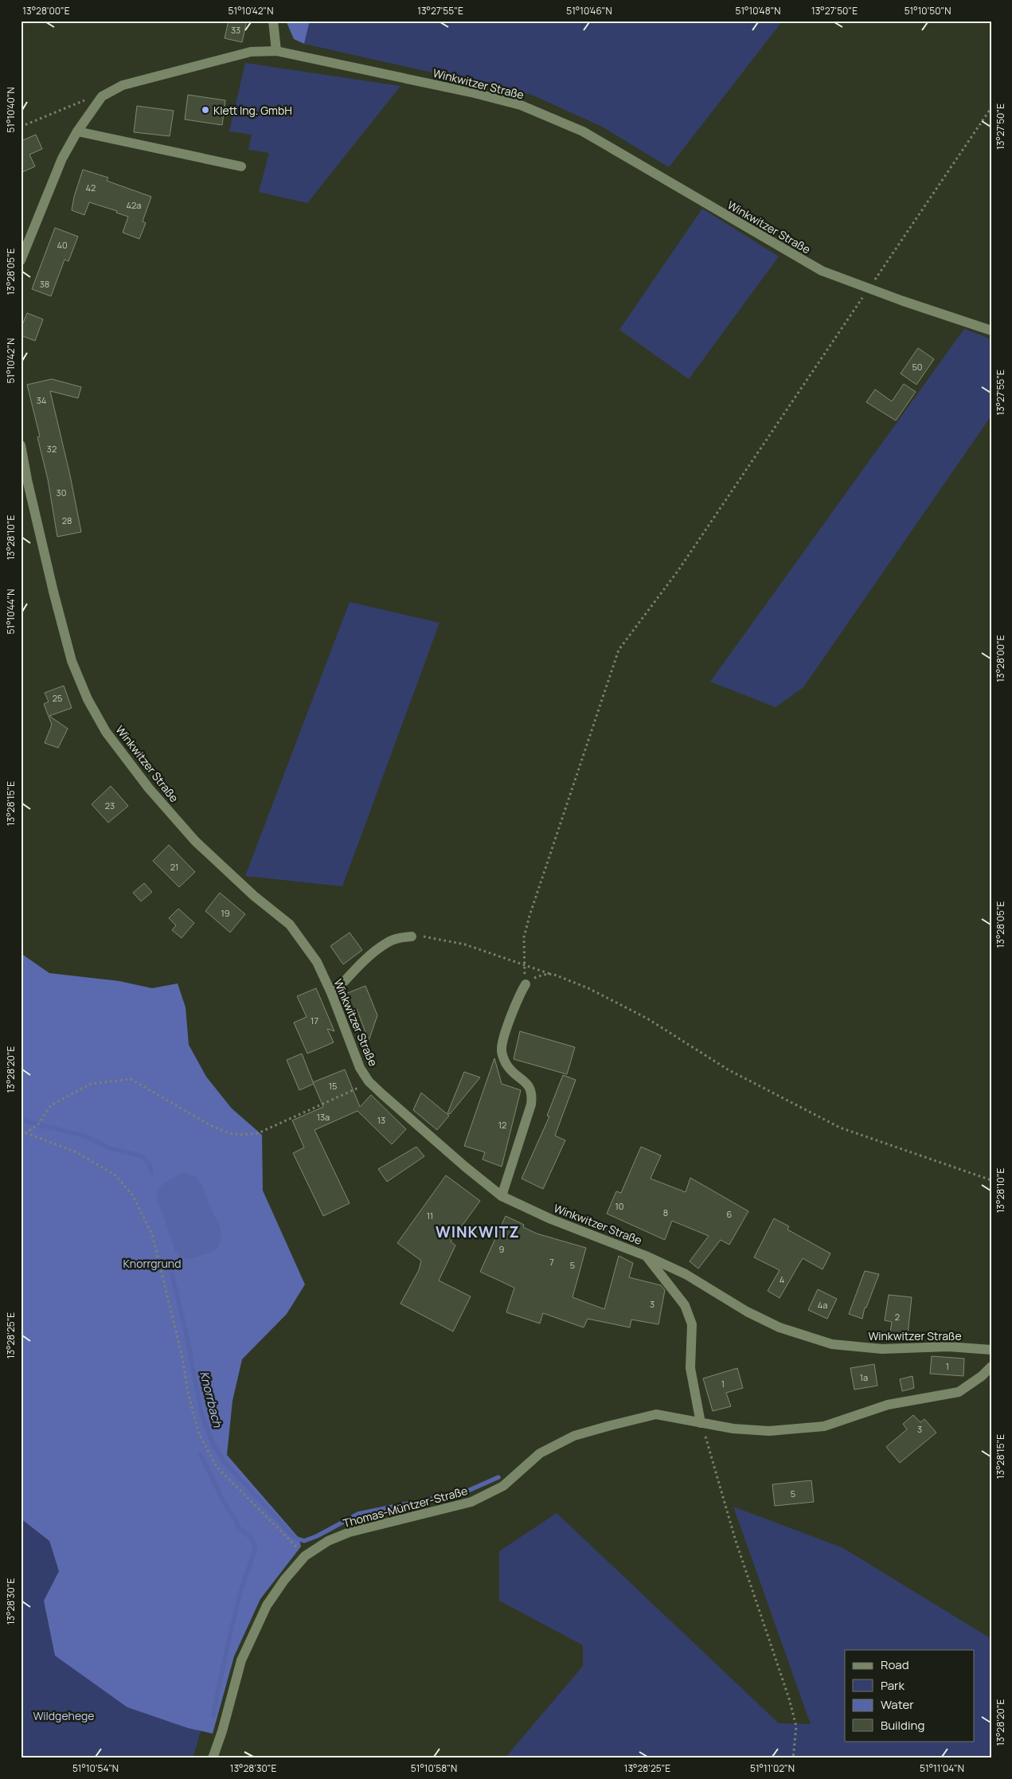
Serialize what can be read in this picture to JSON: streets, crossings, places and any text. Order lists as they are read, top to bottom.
{
  "streets": {
    "street": ["Winkwitzer Straße", "Thomas-Müntzer-Straße"]
  },
  "districts": ["WINKWITZ"],
  "water": ["Knorrbach"],
  "parks": ["Knorrgrund", "Wildgehege"],
  "places": ["Klett Ing. GmbH"],
  "house_numbers": [
    "33",
    "42",
    "42a",
    "40",
    "38",
    "50",
    "34",
    "32",
    "30",
    "28",
    "25",
    "23",
    "21",
    "19",
    "17",
    "15",
    "13a",
    "13",
    "12",
    "10",
    "8",
    "6",
    "11",
    "9",
    "7",
    "5",
    "4",
    "3",
    "4a",
    "2",
    "1",
    "1a",
    "1",
    "3",
    "5"
  ],
  "legend": [
    "Road",
    "Park",
    "Water",
    "Building"
  ],
  "coordinates": [
    "13°28'00\"E",
    "51°10'42\"N",
    "13°27'55\"E",
    "51°10'46\"N",
    "51°10'48\"N",
    "13°27'50\"E",
    "51°10'50\"N",
    "51°10'40\"N",
    "13°28'05\"E",
    "13°28'10\"E",
    "51°10'44\"N",
    "13°28'15\"E",
    "13°28'20\"E",
    "13°28'25\"E",
    "13°28'30\"E",
    "51°10'54\"N",
    "51°10'58\"N",
    "51°11'02\"N",
    "51°11'04\"N"
  ]
}
